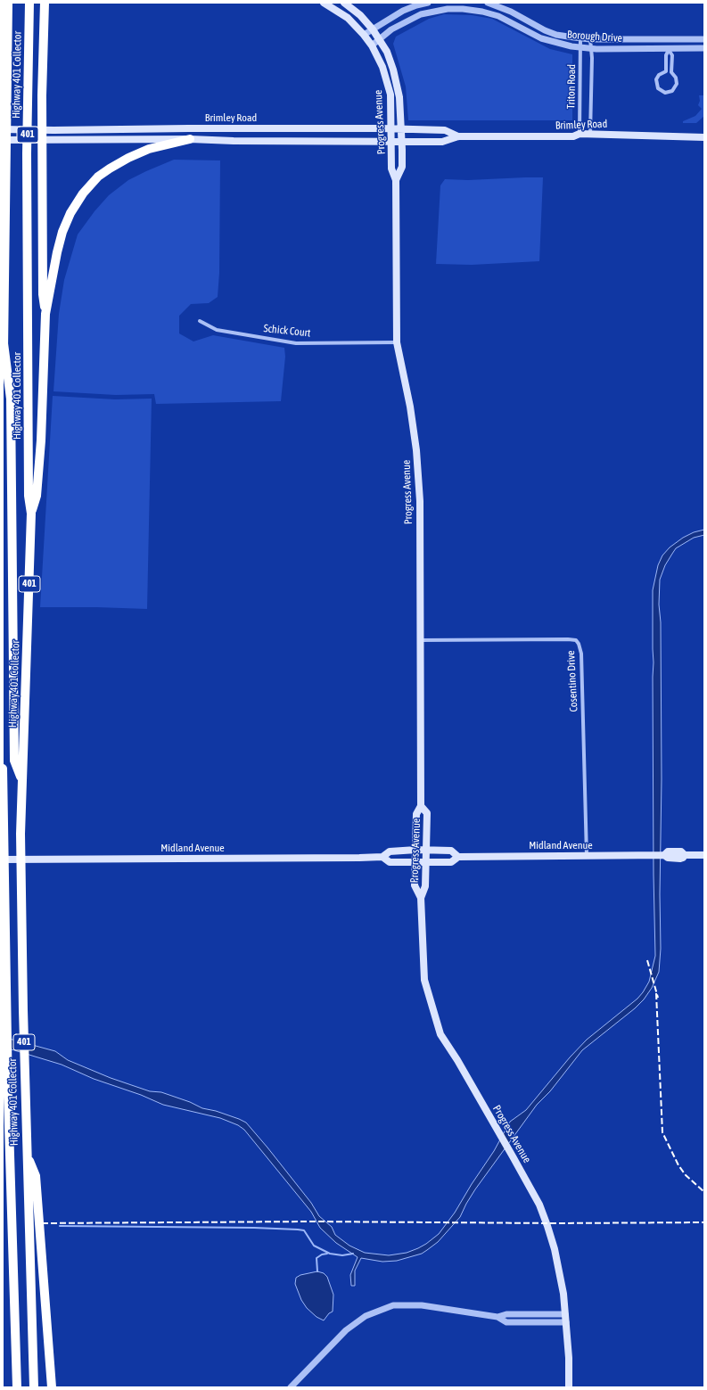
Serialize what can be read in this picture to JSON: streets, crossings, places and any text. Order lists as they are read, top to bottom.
{
  "streets": {
    "highway": ["Highway 401 Collector", "401"],
    "main road": ["Brimley Road", "Progress Avenue", "Midland Avenue"],
    "street": [
      "Borough Drive",
      "Triton Road",
      "Schick Court",
      "Cosentino Drive"
    ]
  },
  "crossings": [
    ["Borough Drive", "Triton Road"],
    ["Borough Drive", "Progress Avenue"],
    ["Triton Road", "Brimley Road"],
    ["Brimley Road", "Progress Avenue"],
    ["Progress Avenue", "Schick Court"],
    ["Progress Avenue", "Cosentino Drive"],
    ["Progress Avenue", "Midland Avenue"],
    ["Cosentino Drive", "Midland Avenue"]
  ]
}
